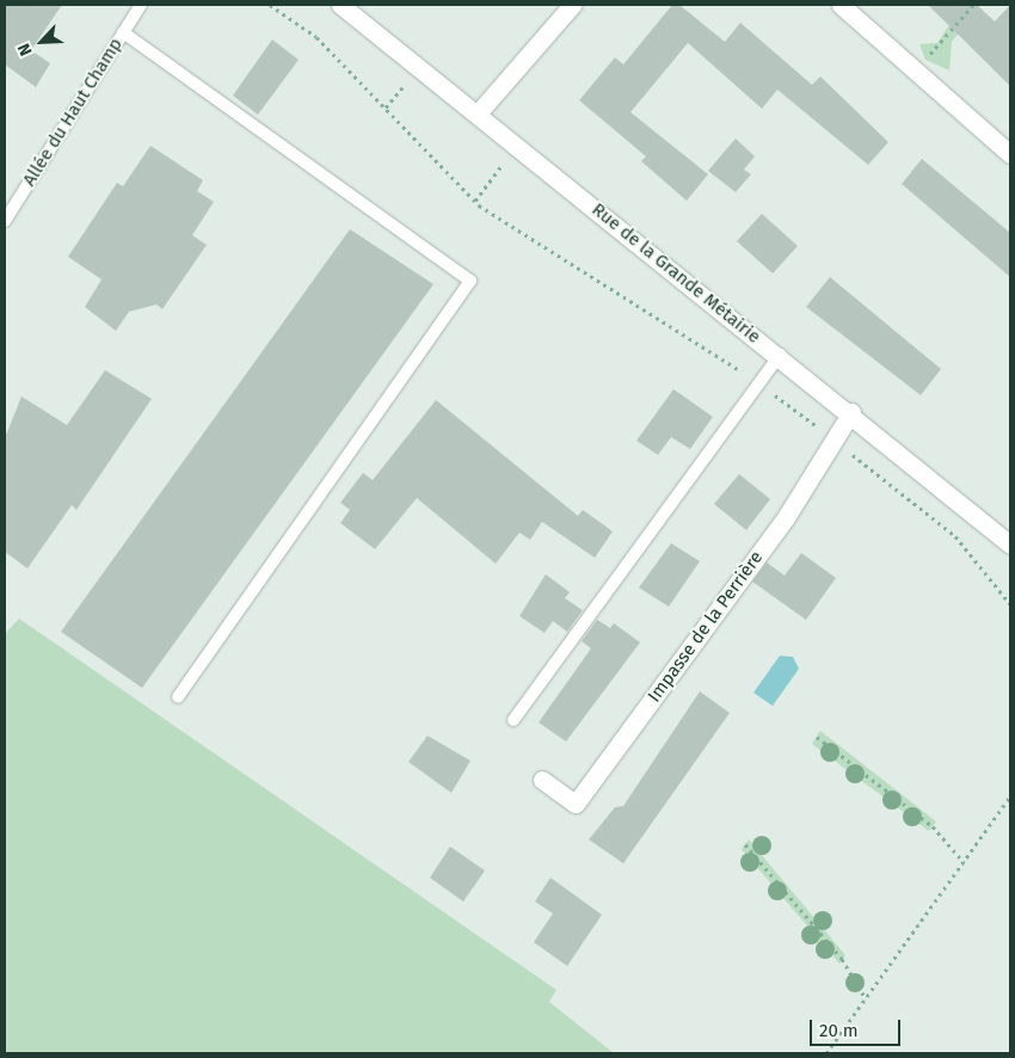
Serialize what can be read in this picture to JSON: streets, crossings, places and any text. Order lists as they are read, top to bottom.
{
  "streets": {
    "street": ["Rue de la Grande Métairie", "Impasse de la Perrière"],
    "lane": ["Allée du Haut Champ"]
  },
  "crossings": [
    ["Rue de la Grande Métairie", "Impasse de la Perrière"]
  ],
  "scale_bar": "20 m",
  "north": "bottom left"
}
